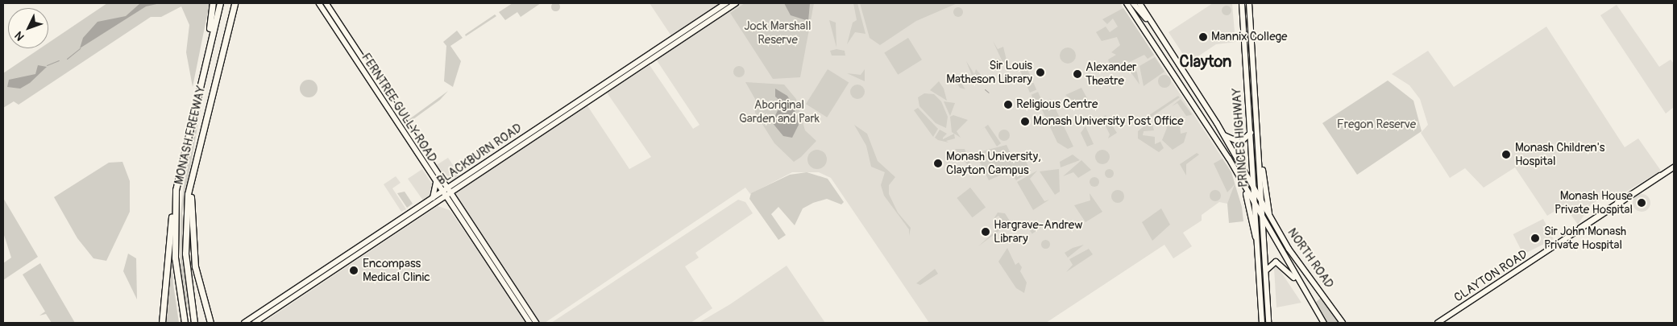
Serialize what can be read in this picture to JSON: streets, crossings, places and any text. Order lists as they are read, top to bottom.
{
  "streets": {
    "highway": ["MONASH FREEWAY", "PRINCES HIGHWAY", "NORTH ROAD"],
    "main road": ["FERNTREE GULLY ROAD", "BLACKBURN ROAD", "CLAYTON ROAD"]
  },
  "crossings": [
    ["FERNTREE GULLY ROAD", "BLACKBURN ROAD"],
    ["PRINCES HIGHWAY", "NORTH ROAD"]
  ],
  "districts": ["Clayton"],
  "parks": ["Jock Marshall Reserve", "Aboriginal Garden and Park", "Fregon Reserve"],
  "places": [
    "Mannix College",
    "Sir Louis Matheson Library",
    "Alexander Theatre",
    "Religious Centre",
    "Monash University Post Office",
    "Monash Children's Hospital",
    "Monash University, Clayton Campus",
    "Monash House Private Hospital",
    "Hargrave-Andrew Library",
    "Sir John Monash Private Hospital",
    "Encompass Medical Clinic"
  ],
  "north": "bottom left"
}
